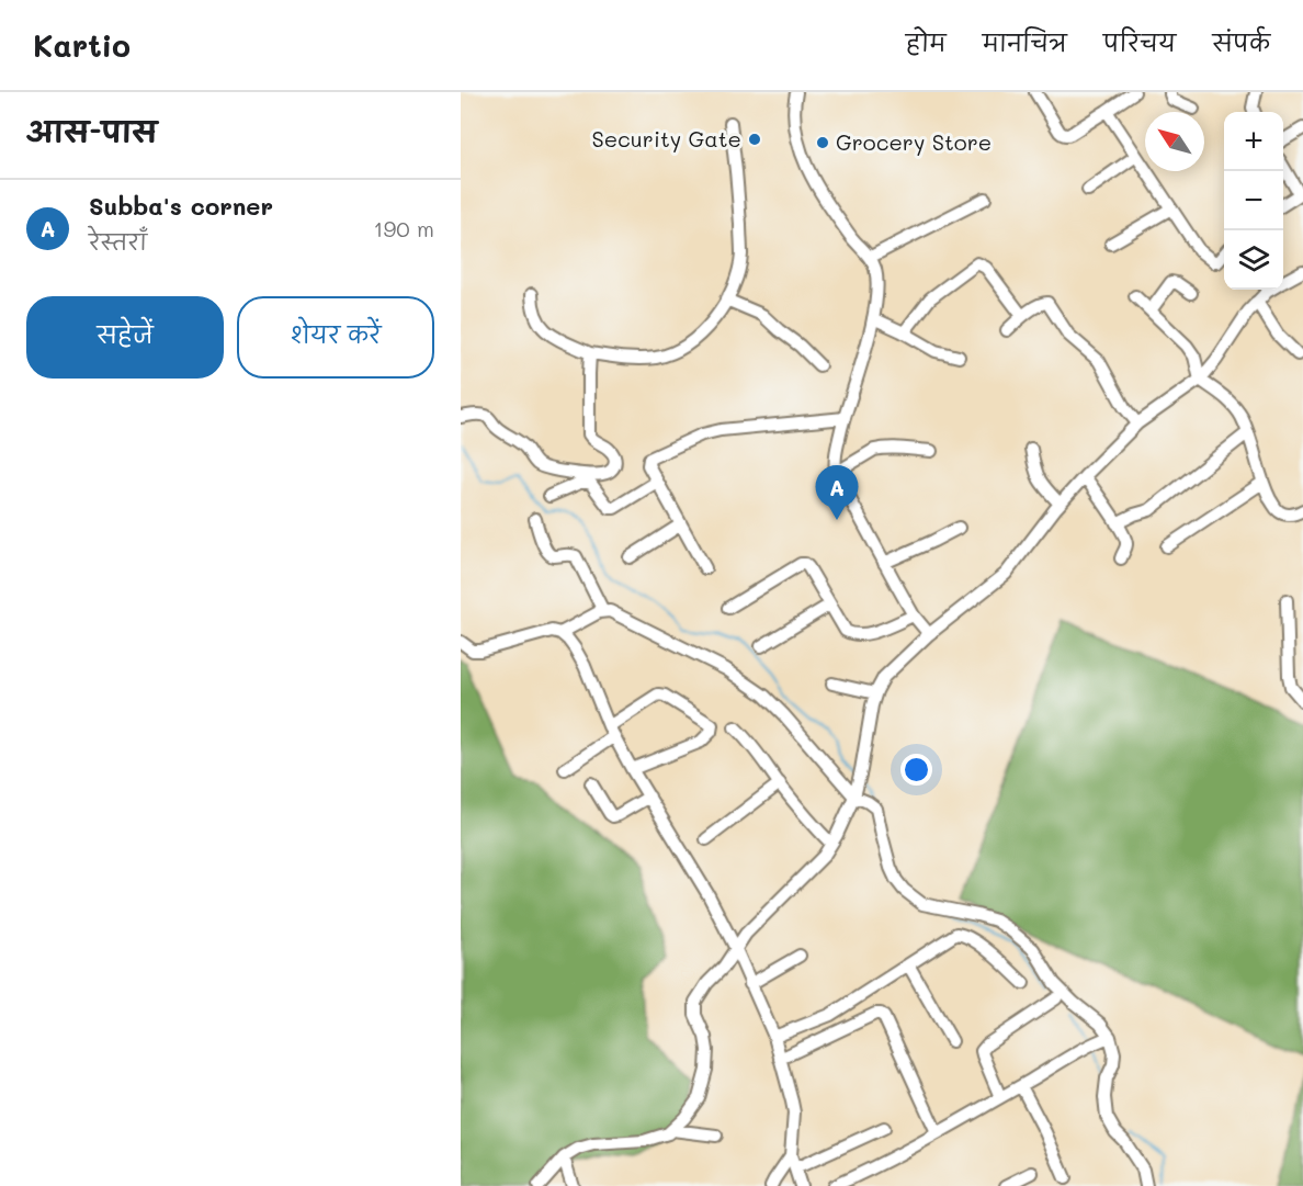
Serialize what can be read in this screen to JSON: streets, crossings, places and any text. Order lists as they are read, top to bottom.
{
  "places": ["Security Gate", "Grocery Store"],
  "north": "top left",
  "page": {
    "header": "Kartio",
    "nav": [
      "होम",
      "मानचित्र",
      "परिचय",
      "संपर्क"
    ],
    "heading": "आस-पास",
    "map_buttons": ["+", "−"],
    "list": [
      {
        "mark": "A",
        "name": "Subba's corner",
        "note": "रेस्तराँ",
        "value": "190 m"
      }
    ],
    "buttons": ["सहेजें", "शेयर करें"],
    "pins": "A"
  }
}
